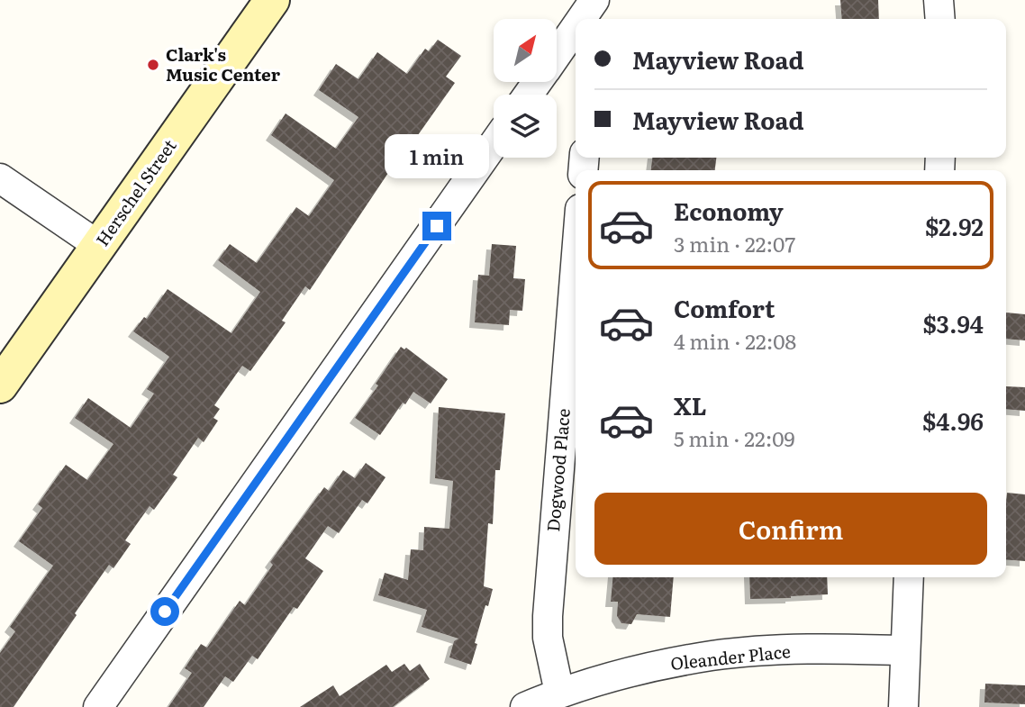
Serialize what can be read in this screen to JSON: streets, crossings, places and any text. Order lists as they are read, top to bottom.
{
  "streets": {
    "main road": ["Herschel Street"],
    "street": ["Dogwood Place", "Oleander Place"]
  },
  "crossings": [
    ["Dogwood Place", "Oleander Place"]
  ],
  "places": ["Clark's Music Center"],
  "north": "top right",
  "page": {
    "banner": ["Mayview Road", "Mayview Road"],
    "bubble": "1 min",
    "list": [
      {
        "name": "Economy",
        "note": "3 min · 22:07",
        "value": "$2.92"
      },
      {
        "name": "Comfort",
        "note": "4 min · 22:08",
        "value": "$3.94"
      },
      {
        "name": "XL",
        "note": "5 min · 22:09",
        "value": "$4.96"
      }
    ],
    "buttons": "Confirm"
  }
}
